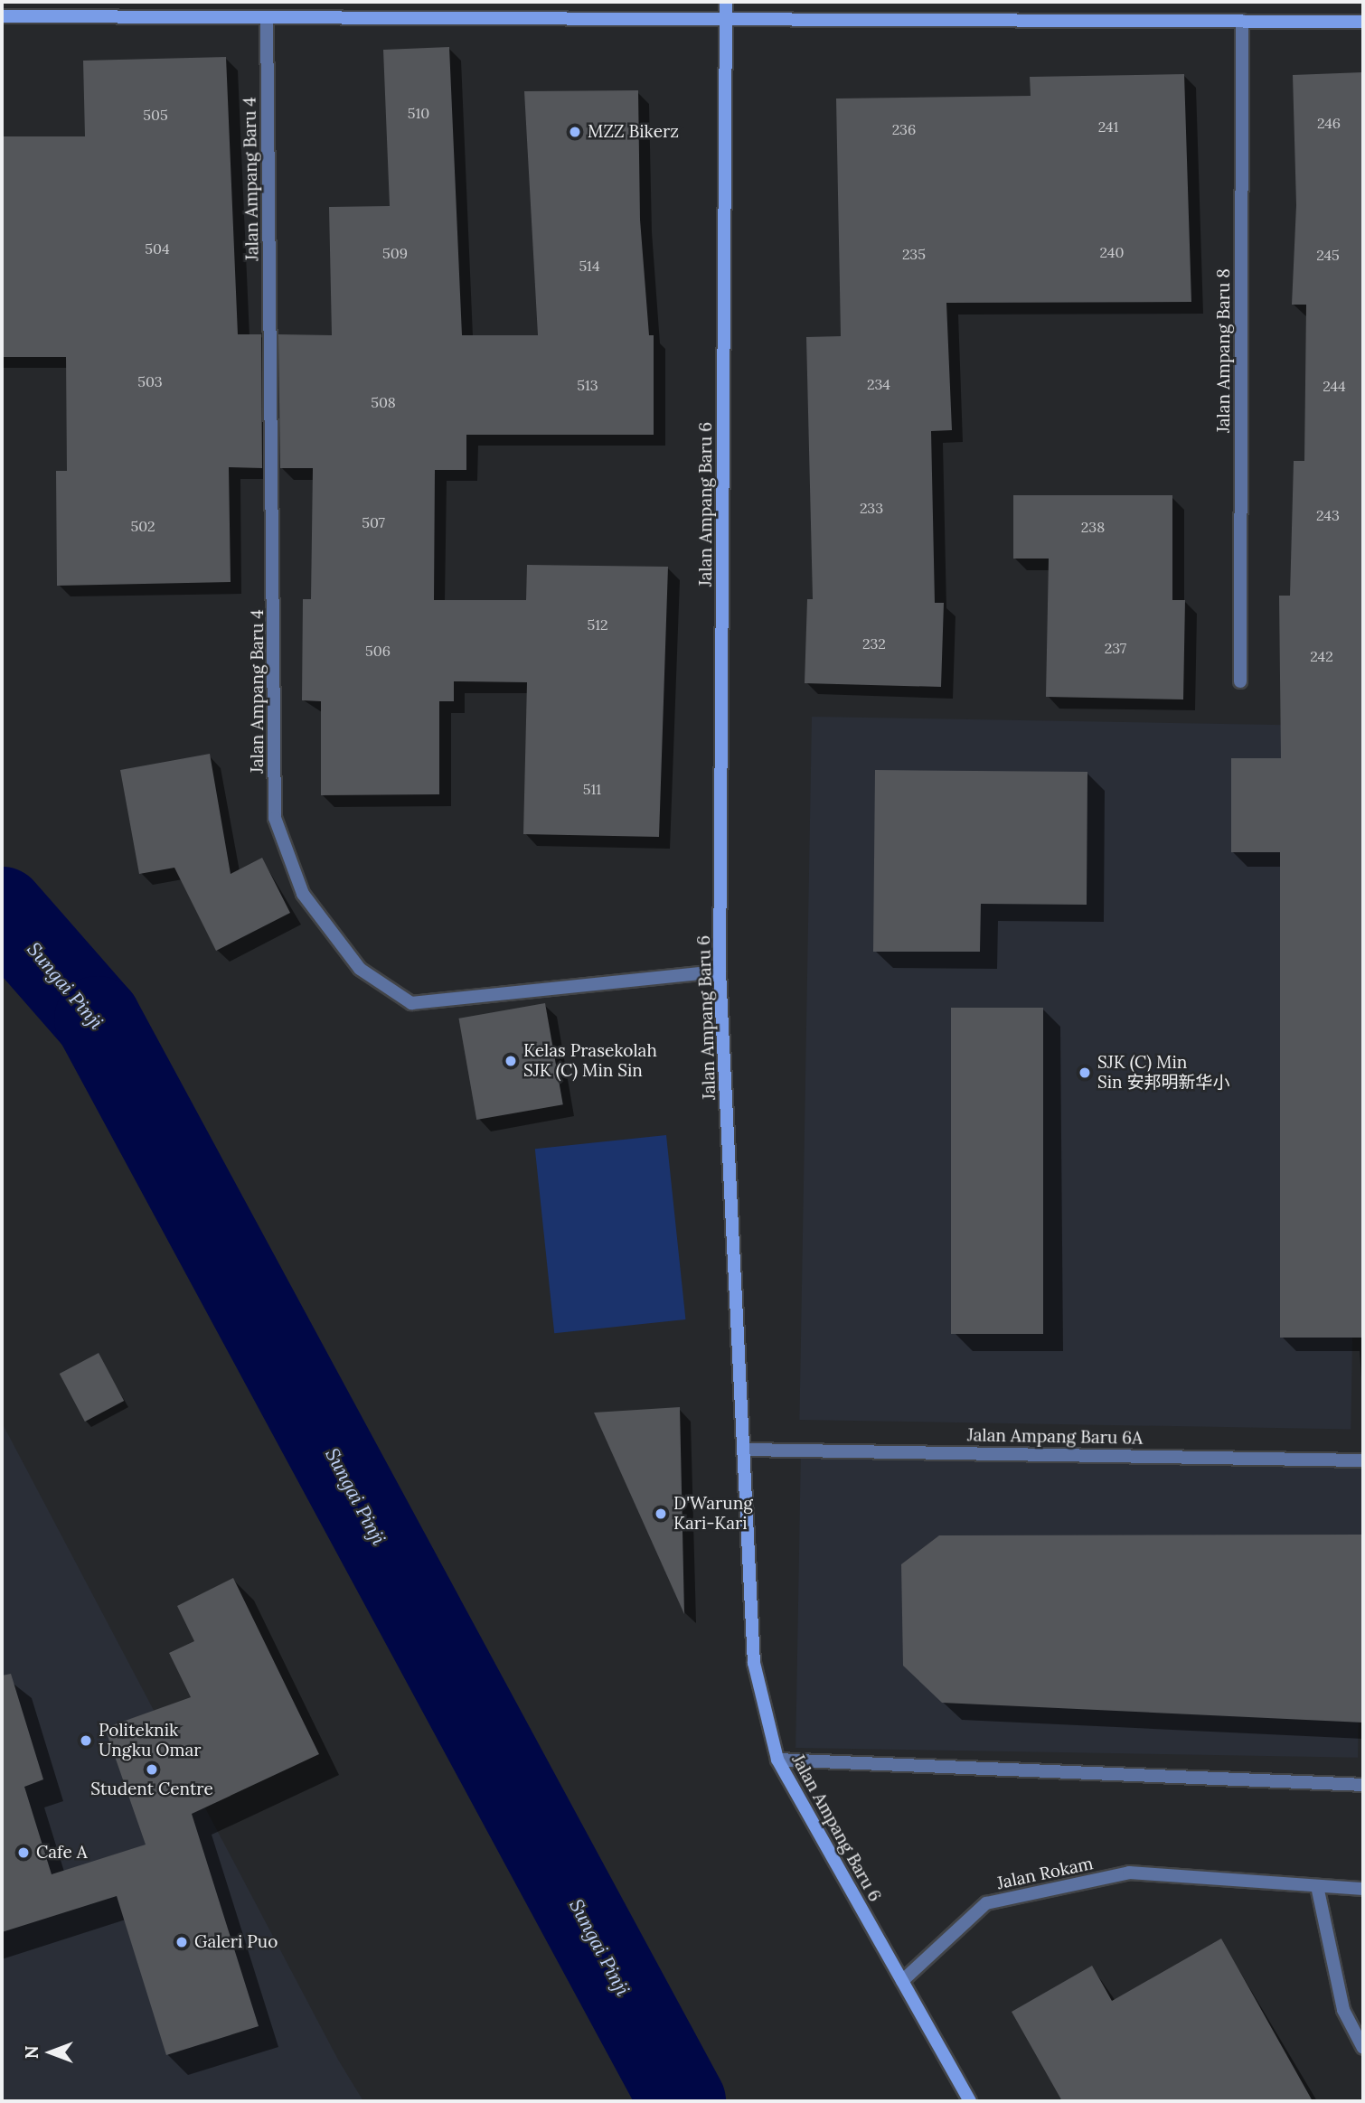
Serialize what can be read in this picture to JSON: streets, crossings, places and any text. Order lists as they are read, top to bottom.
{
  "streets": {
    "main road": ["Jalan Ampang Baru 6"],
    "street": [
      "Jalan Ampang Baru 4",
      "Jalan Ampang Baru 8",
      "Jalan Ampang Baru 6A",
      "Jalan Rokam"
    ]
  },
  "crossings": [
    ["Jalan Ampang Baru 4", "Jalan Ampang Baru 6"],
    ["Jalan Ampang Baru 6", "Jalan Ampang Baru 6A"],
    ["Jalan Ampang Baru 6", "Jalan Rokam"]
  ],
  "water": ["Sungai Pinji"],
  "places": [
    "MZZ Bikerz",
    "Kelas Prasekolah SJK (C) Min Sin",
    "SJK (C) Min Sin 安邦明新华小",
    "D'Warung Kari-Kari",
    "Politeknik Ungku Omar",
    "Student Centre",
    "Cafe A",
    "Galeri Puo"
  ],
  "house_numbers": [
    "510",
    "505",
    "246",
    "241",
    "236",
    "504",
    "240",
    "509",
    "235",
    "245",
    "514",
    "503",
    "234",
    "513",
    "244",
    "508",
    "233",
    "243",
    "507",
    "502",
    "238",
    "512",
    "232",
    "237",
    "506",
    "242",
    "511"
  ],
  "north": "left"
}
